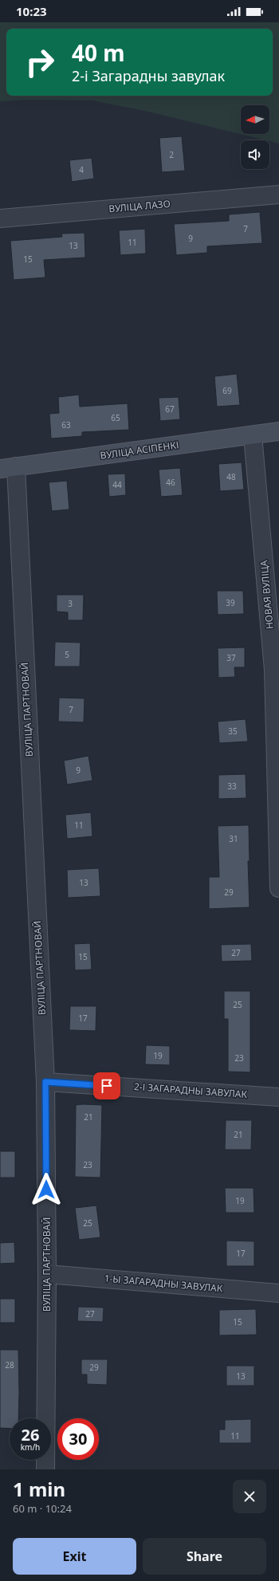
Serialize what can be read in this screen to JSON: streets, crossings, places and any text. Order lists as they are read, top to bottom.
{
  "streets": {
    "street": [
      "ВУЛІЦА ЛАЗО",
      "ВУЛІЦА АСІПЕНКІ",
      "НОВАЯ ВУЛІЦА",
      "ВУЛІЦА ПАРТНОВАЙ",
      "2-І ЗАГАРАДНЫ ЗАВУЛАК",
      "1-Ы ЗАГАРАДНЫ ЗАВУЛАК"
    ]
  },
  "crossings": [
    ["ВУЛІЦА АСІПЕНКІ", "НОВАЯ ВУЛІЦА"],
    ["ВУЛІЦА АСІПЕНКІ", "ВУЛІЦА ПАРТНОВАЙ"],
    ["ВУЛІЦА ПАРТНОВАЙ", "2-І ЗАГАРАДНЫ ЗАВУЛАК"],
    ["ВУЛІЦА ПАРТНОВАЙ", "1-Ы ЗАГАРАДНЫ ЗАВУЛАК"]
  ],
  "house_numbers": [
    "2",
    "4",
    "7",
    "9",
    "11",
    "13",
    "15",
    "69",
    "67",
    "65",
    "63",
    "48",
    "46",
    "44",
    "39",
    "3",
    "5",
    "37",
    "7",
    "35",
    "9",
    "33",
    "11",
    "31",
    "13",
    "29",
    "27",
    "15",
    "25",
    "17",
    "19",
    "23",
    "21",
    "21",
    "23",
    "19",
    "25",
    "17",
    "27",
    "15",
    "28",
    "29",
    "13",
    "11"
  ],
  "north": "left",
  "page": {
    "status": "10:23",
    "turn": ["40 m", "2-і Загарадны завулак"],
    "speed": "26 km/h",
    "limit": "30",
    "heading": ["1 min", "60 m · 10:24"],
    "buttons": ["Exit", "Share"]
  }
}
